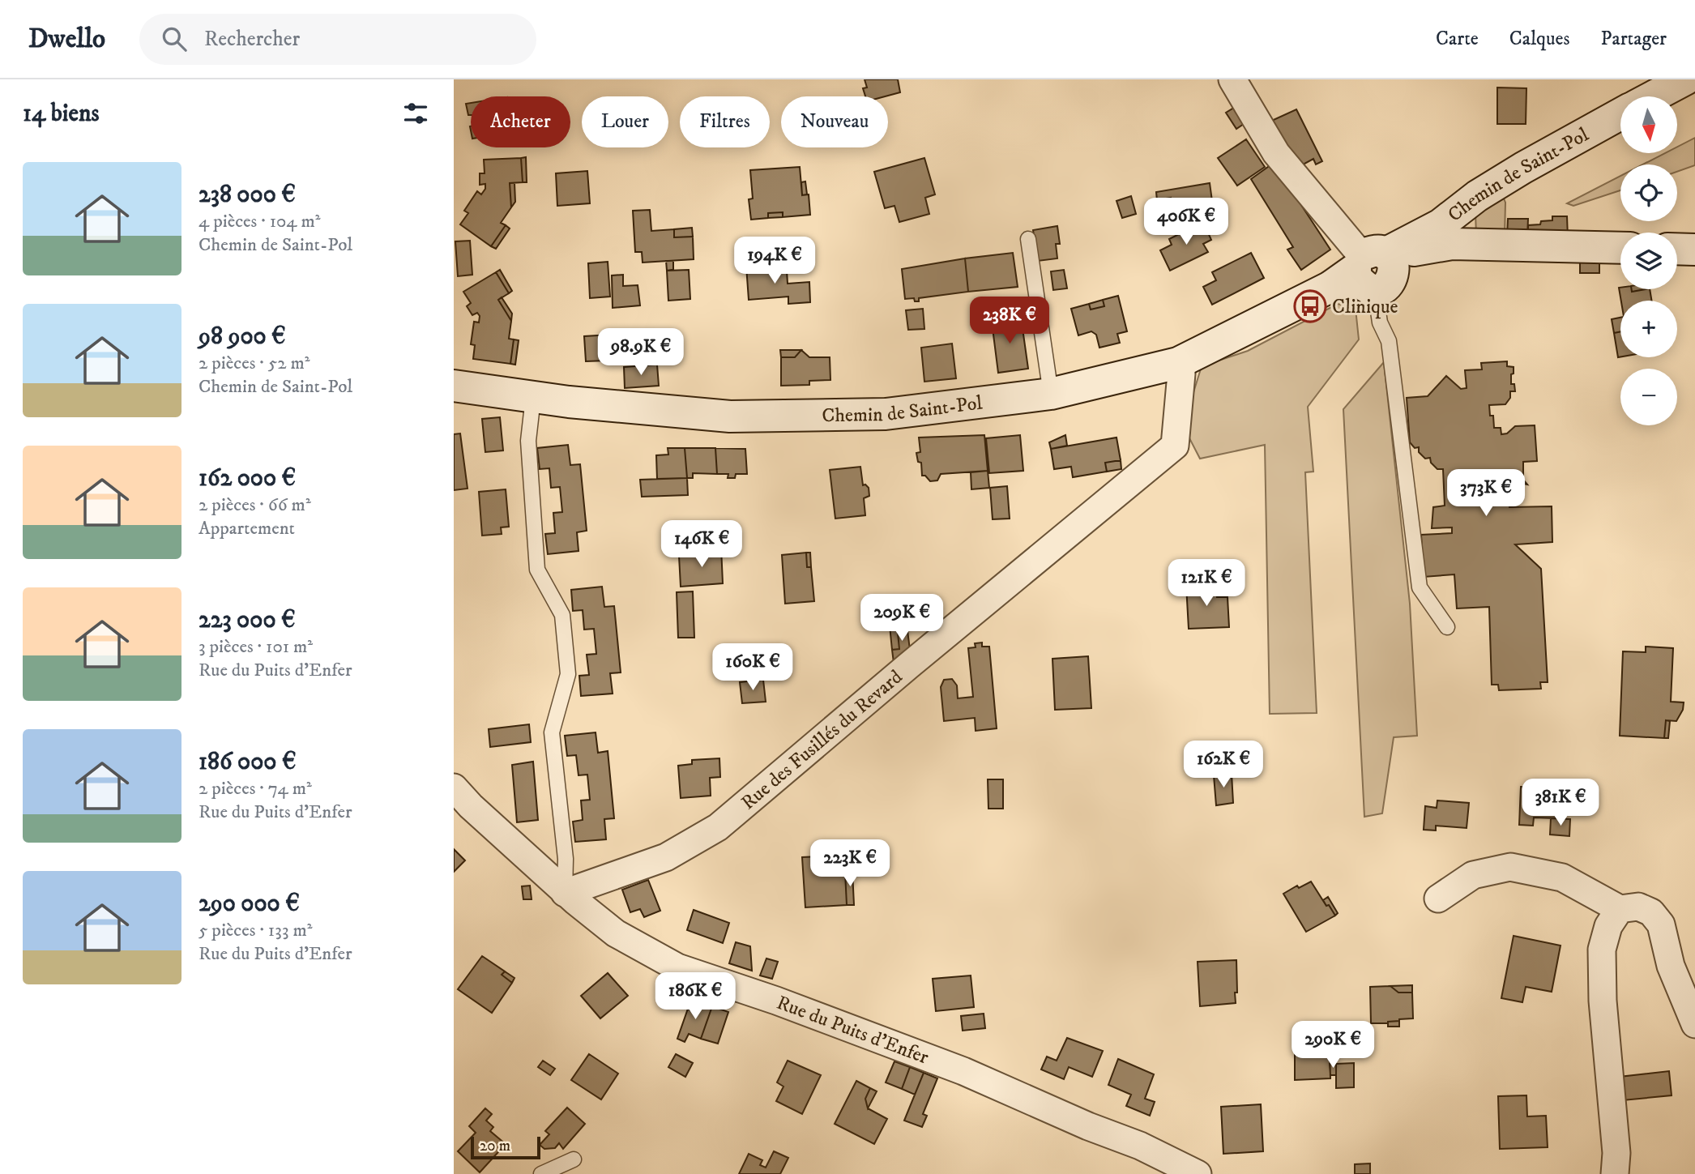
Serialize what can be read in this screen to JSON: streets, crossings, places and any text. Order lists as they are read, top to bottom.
{
  "streets": {
    "main road": ["Chemin de Saint-Pol"],
    "street": ["Rue des Fusillés du Revard", "Rue du Puits d'Enfer"]
  },
  "crossings": [
    ["Chemin de Saint-Pol", "Rue des Fusillés du Revard"],
    ["Rue des Fusillés du Revard", "Rue du Puits d'Enfer"]
  ],
  "places": {
    "bus stop": ["Clinique"]
  },
  "scale_bar": "20 m",
  "north": "bottom",
  "page": {
    "header": "Dwello",
    "search": "Rechercher",
    "nav": ["Carte", "Calques", "Partager"],
    "heading": "14 biens",
    "map_buttons": ["+", "−"],
    "chip": [
      "Acheter",
      "Louer",
      "Filtres",
      "Nouveau"
    ],
    "list": [
      {
        "name": "238 000 €",
        "note": "4 pièces · 104 m² · Chemin de Saint-Pol"
      },
      {
        "name": "98 900 €",
        "note": "2 pièces · 52 m² · Chemin de Saint-Pol"
      },
      {
        "name": "162 000 €",
        "note": "2 pièces · 66 m² · Appartement"
      },
      {
        "name": "223 000 €",
        "note": "3 pièces · 101 m² · Rue du Puits d'Enfer"
      },
      {
        "name": "186 000 €",
        "note": "2 pièces · 74 m² · Rue du Puits d'Enfer"
      },
      {
        "name": "290 000 €",
        "note": "5 pièces · 133 m² · Rue du Puits d'Enfer"
      }
    ],
    "price": [
      "406K €",
      "194K €",
      "238K €",
      "98.9K €",
      "373K €",
      "146K €",
      "121K €",
      "209K €",
      "160K €",
      "162K €",
      "381K €",
      "223K €",
      "186K €",
      "290K €"
    ],
    "scale": "20 m"
  }
}
